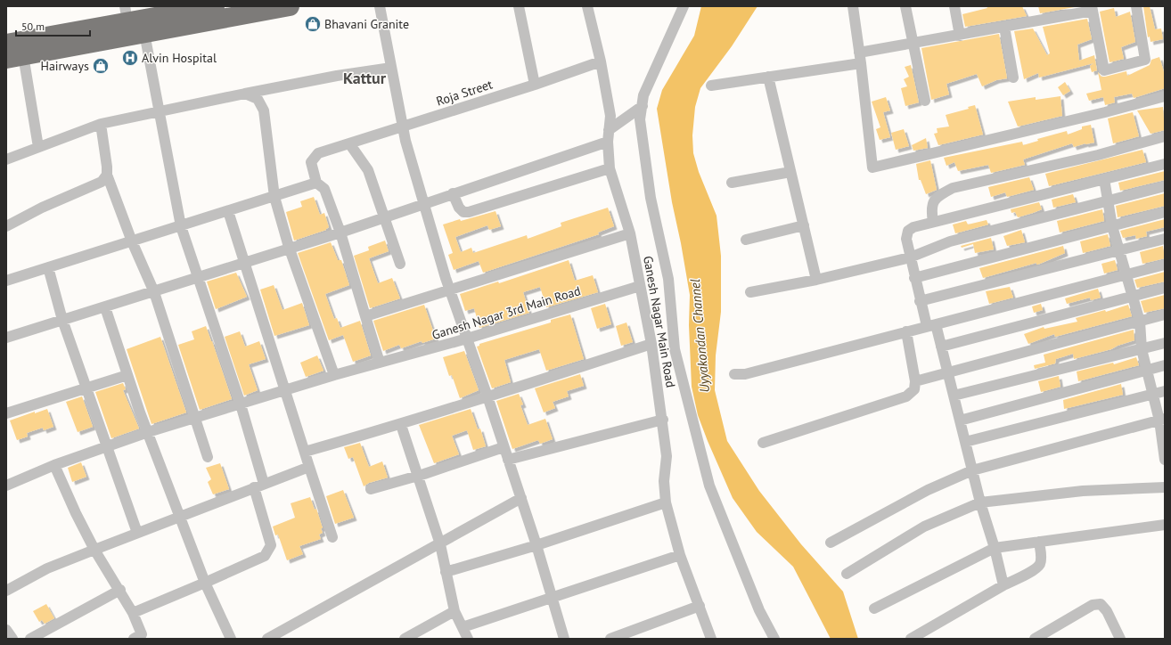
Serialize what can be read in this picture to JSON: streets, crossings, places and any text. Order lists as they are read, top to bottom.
{
  "streets": {
    "street": ["Roja Street", "Ganesh Nagar 3rd Main Road", "Ganesh Nagar Main Road"]
  },
  "crossings": [
    ["Roja Street", "Ganesh Nagar Main Road"],
    ["Ganesh Nagar 3rd Main Road", "Ganesh Nagar Main Road"]
  ],
  "districts": ["Kattur"],
  "water": ["Uyyakondan Channel"],
  "places": {
    "shop": ["Bhavani Granite", "Hairways"],
    "hospital": ["Alvin Hospital"]
  },
  "scale_bar": "50 m"
}
